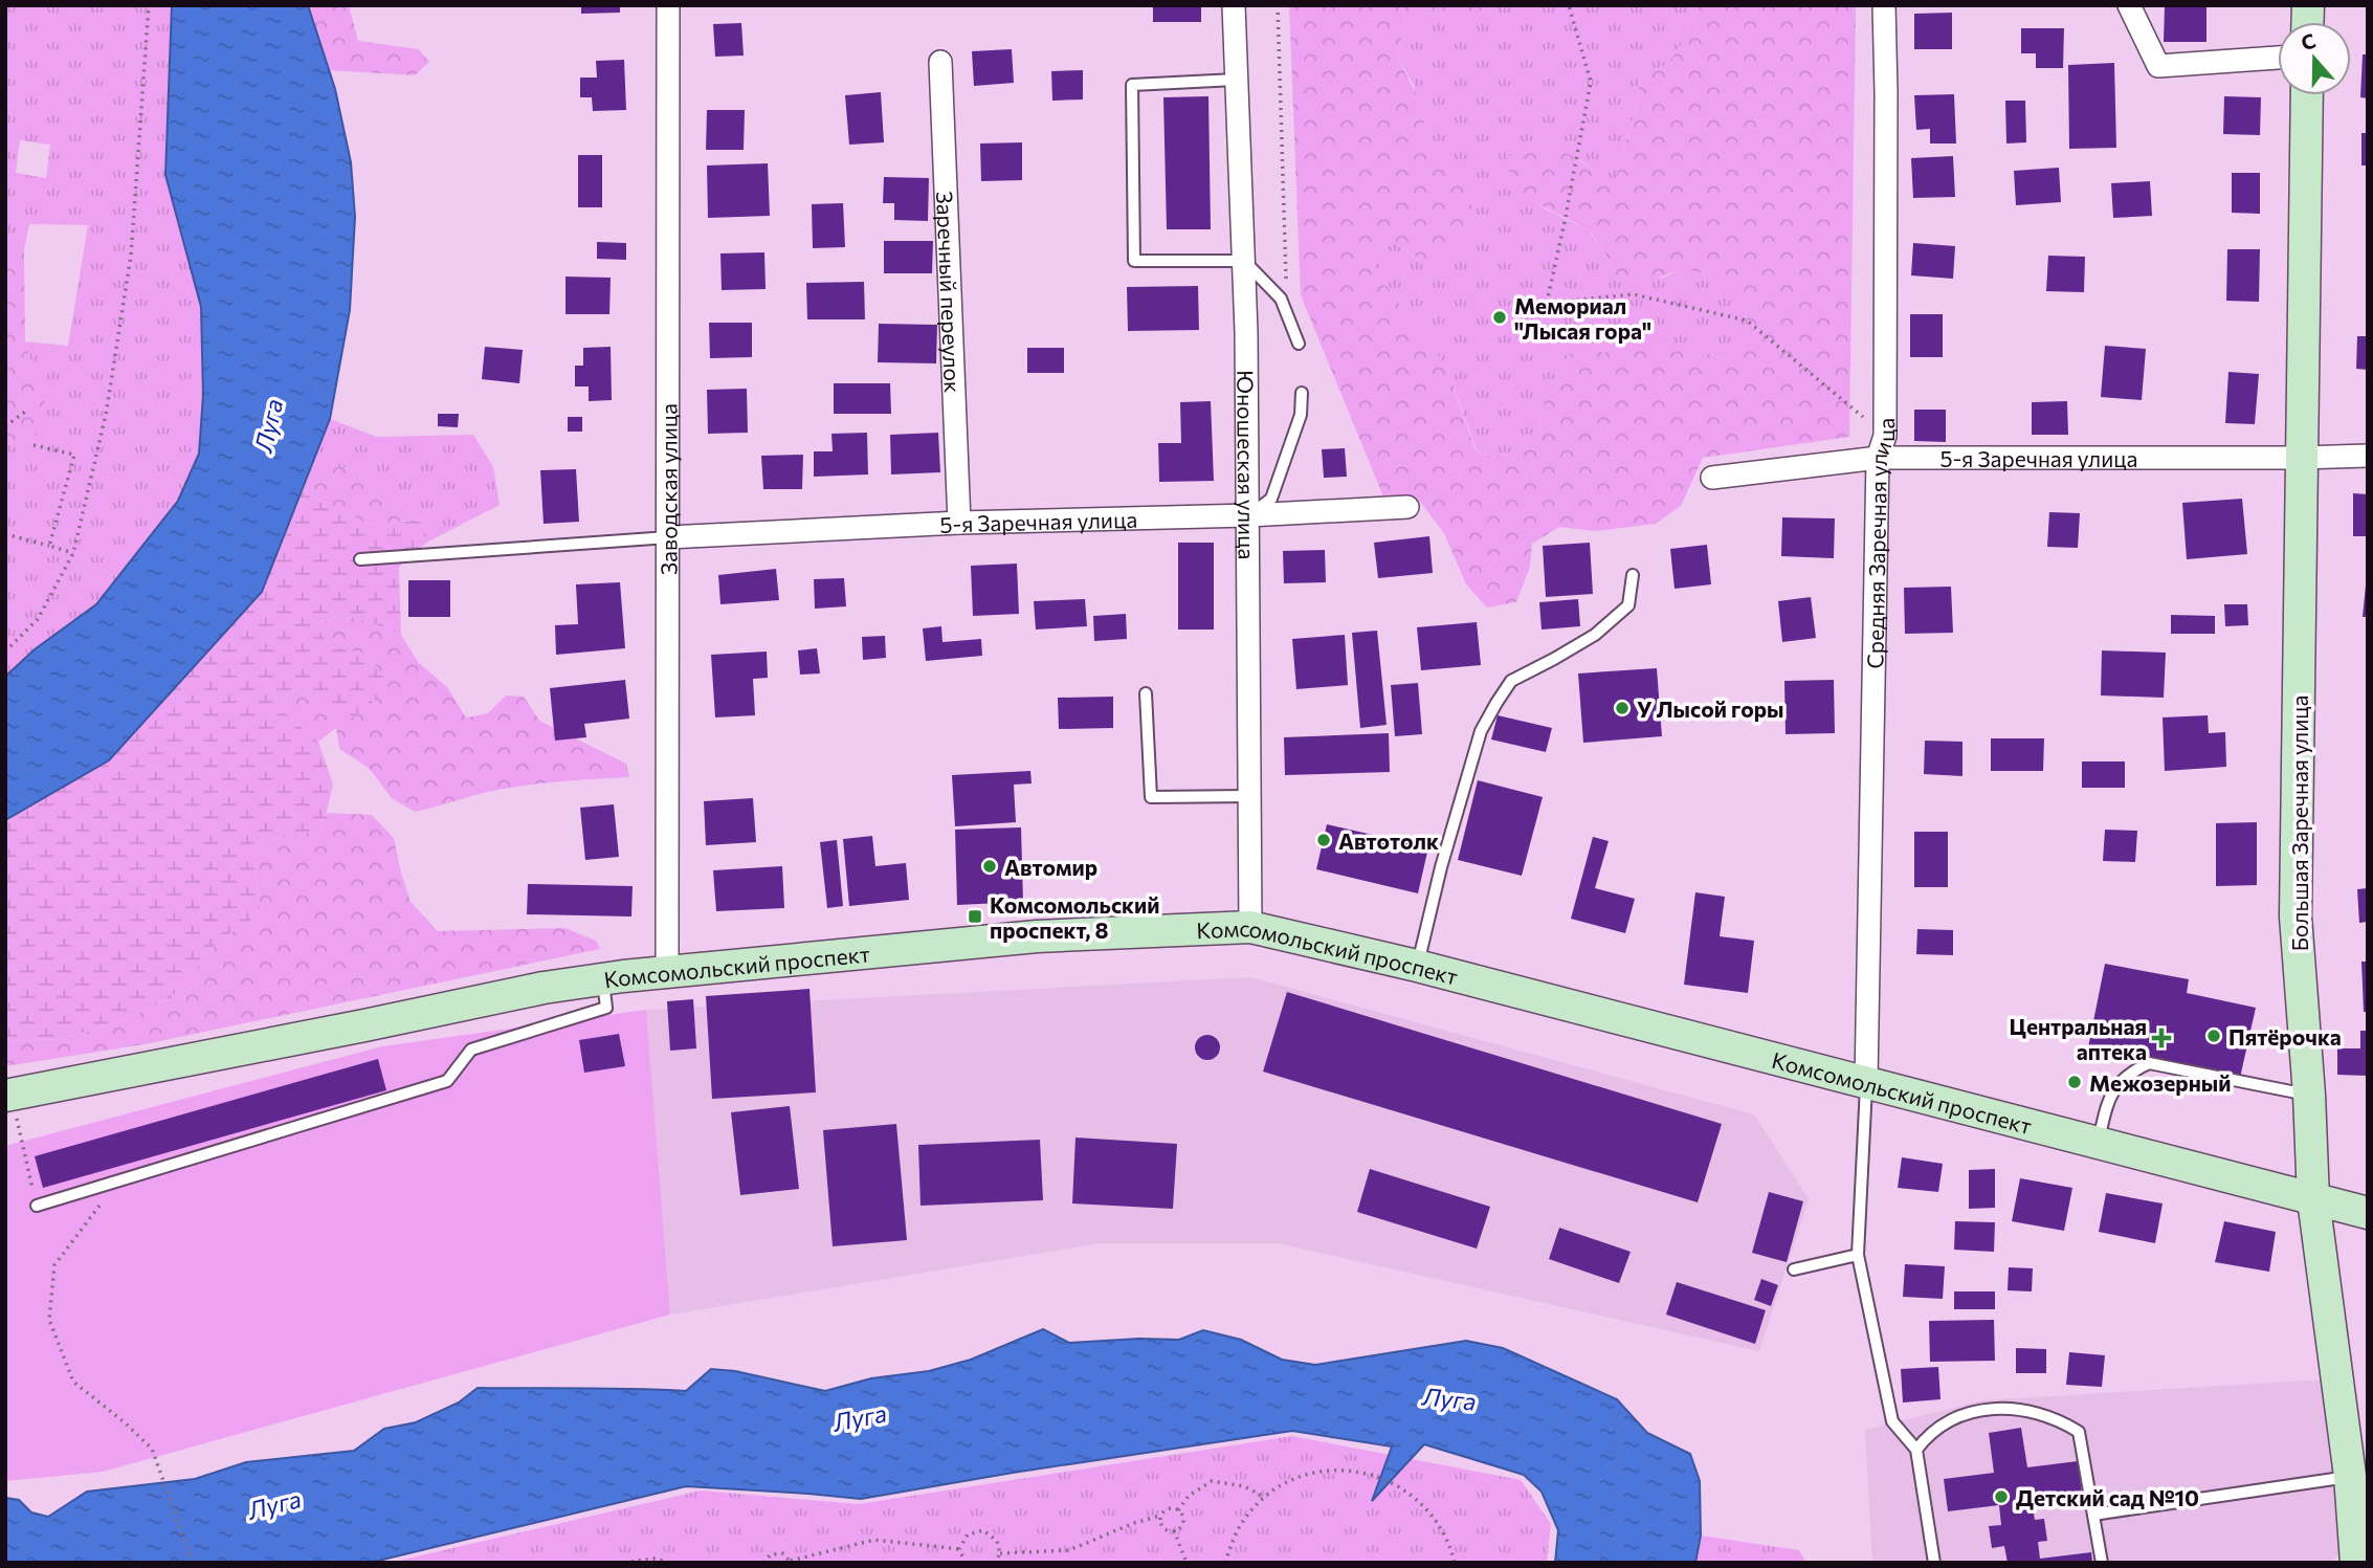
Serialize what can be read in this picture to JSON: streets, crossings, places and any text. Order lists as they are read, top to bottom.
{
  "streets": {
    "main road": ["Большая Заречная улица", "Комсомольский проспект"],
    "street": [
      "Заречный переулок",
      "5-я Заречная улица",
      "Юношеская улица",
      "Заводская улица",
      "Средняя Заречная улица"
    ]
  },
  "crossings": [
    ["Заречный переулок", "5-я Заречная улица"],
    ["5-я Заречная улица", "Юношеская улица"],
    ["5-я Заречная улица", "Заводская улица"],
    ["5-я Заречная улица", "Средняя Заречная улица"],
    ["5-я Заречная улица", "Большая Заречная улица"],
    ["Юношеская улица", "Комсомольский проспект"],
    ["Заводская улица", "Комсомольский проспект"],
    ["Средняя Заречная улица", "Комсомольский проспект"],
    ["Большая Заречная улица", "Комсомольский проспект"]
  ],
  "water": ["Луга"],
  "places": {
    "other": [
      "Мемориал \"Лысая гора\"",
      "У Лысой горы",
      "Автотолк",
      "Автомир",
      "Пятёрочка",
      "Межозерный",
      "Детский сад №10"
    ],
    "transit": ["Комсомольский проспект, 8"],
    "health": ["Центральная аптека"]
  },
  "north": "top"
}
